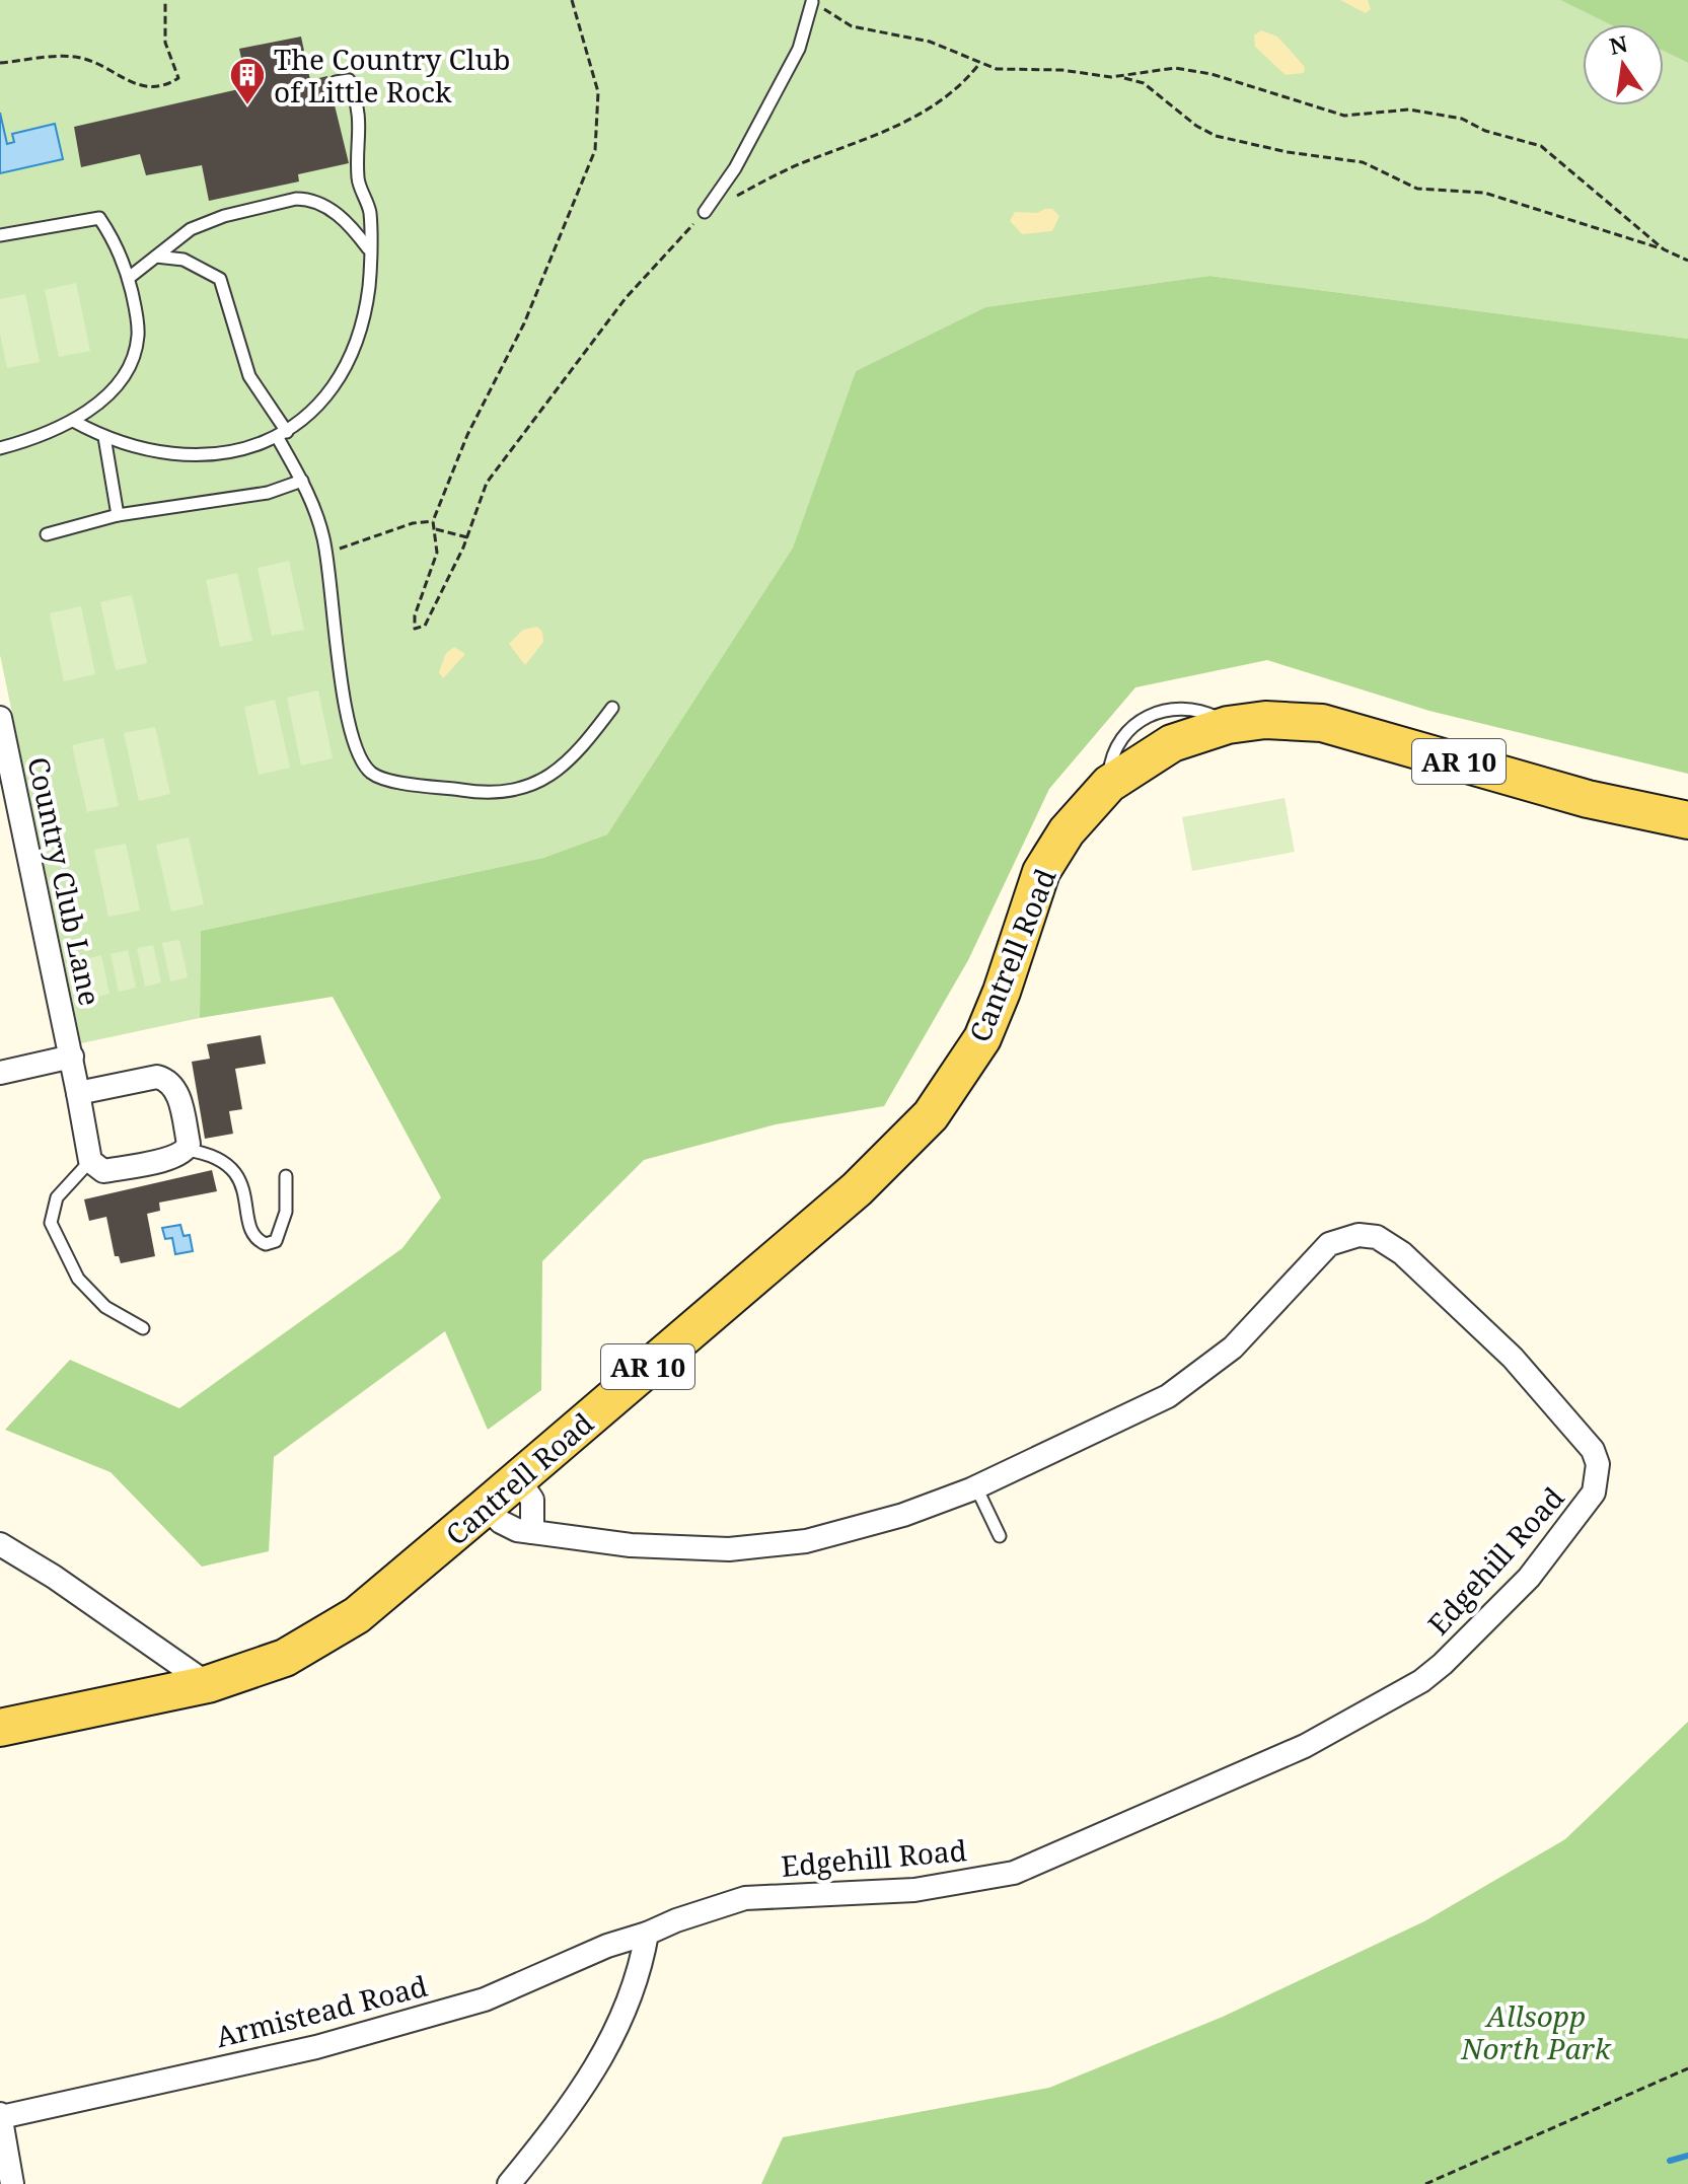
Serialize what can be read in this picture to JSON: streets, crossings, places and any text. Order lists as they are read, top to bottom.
{
  "streets": {
    "main road": ["AR 10", "Cantrell Road"],
    "street": ["Country Club Lane", "Edgehill Road", "Armistead Road"]
  },
  "crossings": [
    ["Cantrell Road", "Edgehill Road"],
    ["Edgehill Road", "Armistead Road"]
  ],
  "parks": ["Allsopp North Park"],
  "places": {
    "building": ["The Country Club of Little Rock"]
  },
  "north": "top"
}
